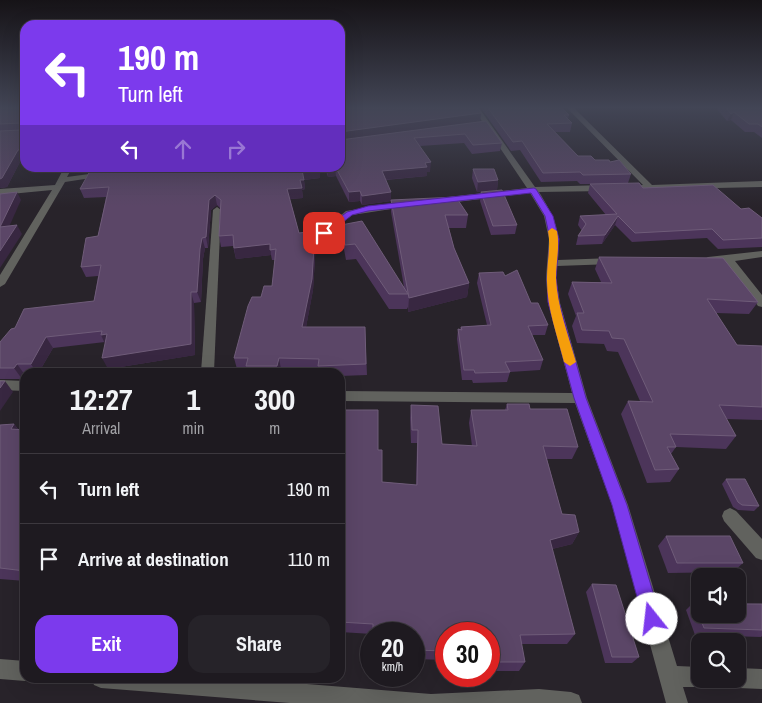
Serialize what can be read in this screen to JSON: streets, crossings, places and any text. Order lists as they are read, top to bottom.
{
  "page": {
    "turn": ["190 m", "Turn left"],
    "eta": [
      "12:27",
      "Arrival",
      "1",
      "min",
      "300",
      "m"
    ],
    "list": [
      {
        "name": "Turn left",
        "value": "190 m"
      },
      {
        "name": "Arrive at destination",
        "value": "110 m"
      }
    ],
    "buttons": ["Exit", "Share"],
    "speed": "20 km/h",
    "limit": "30"
  }
}
